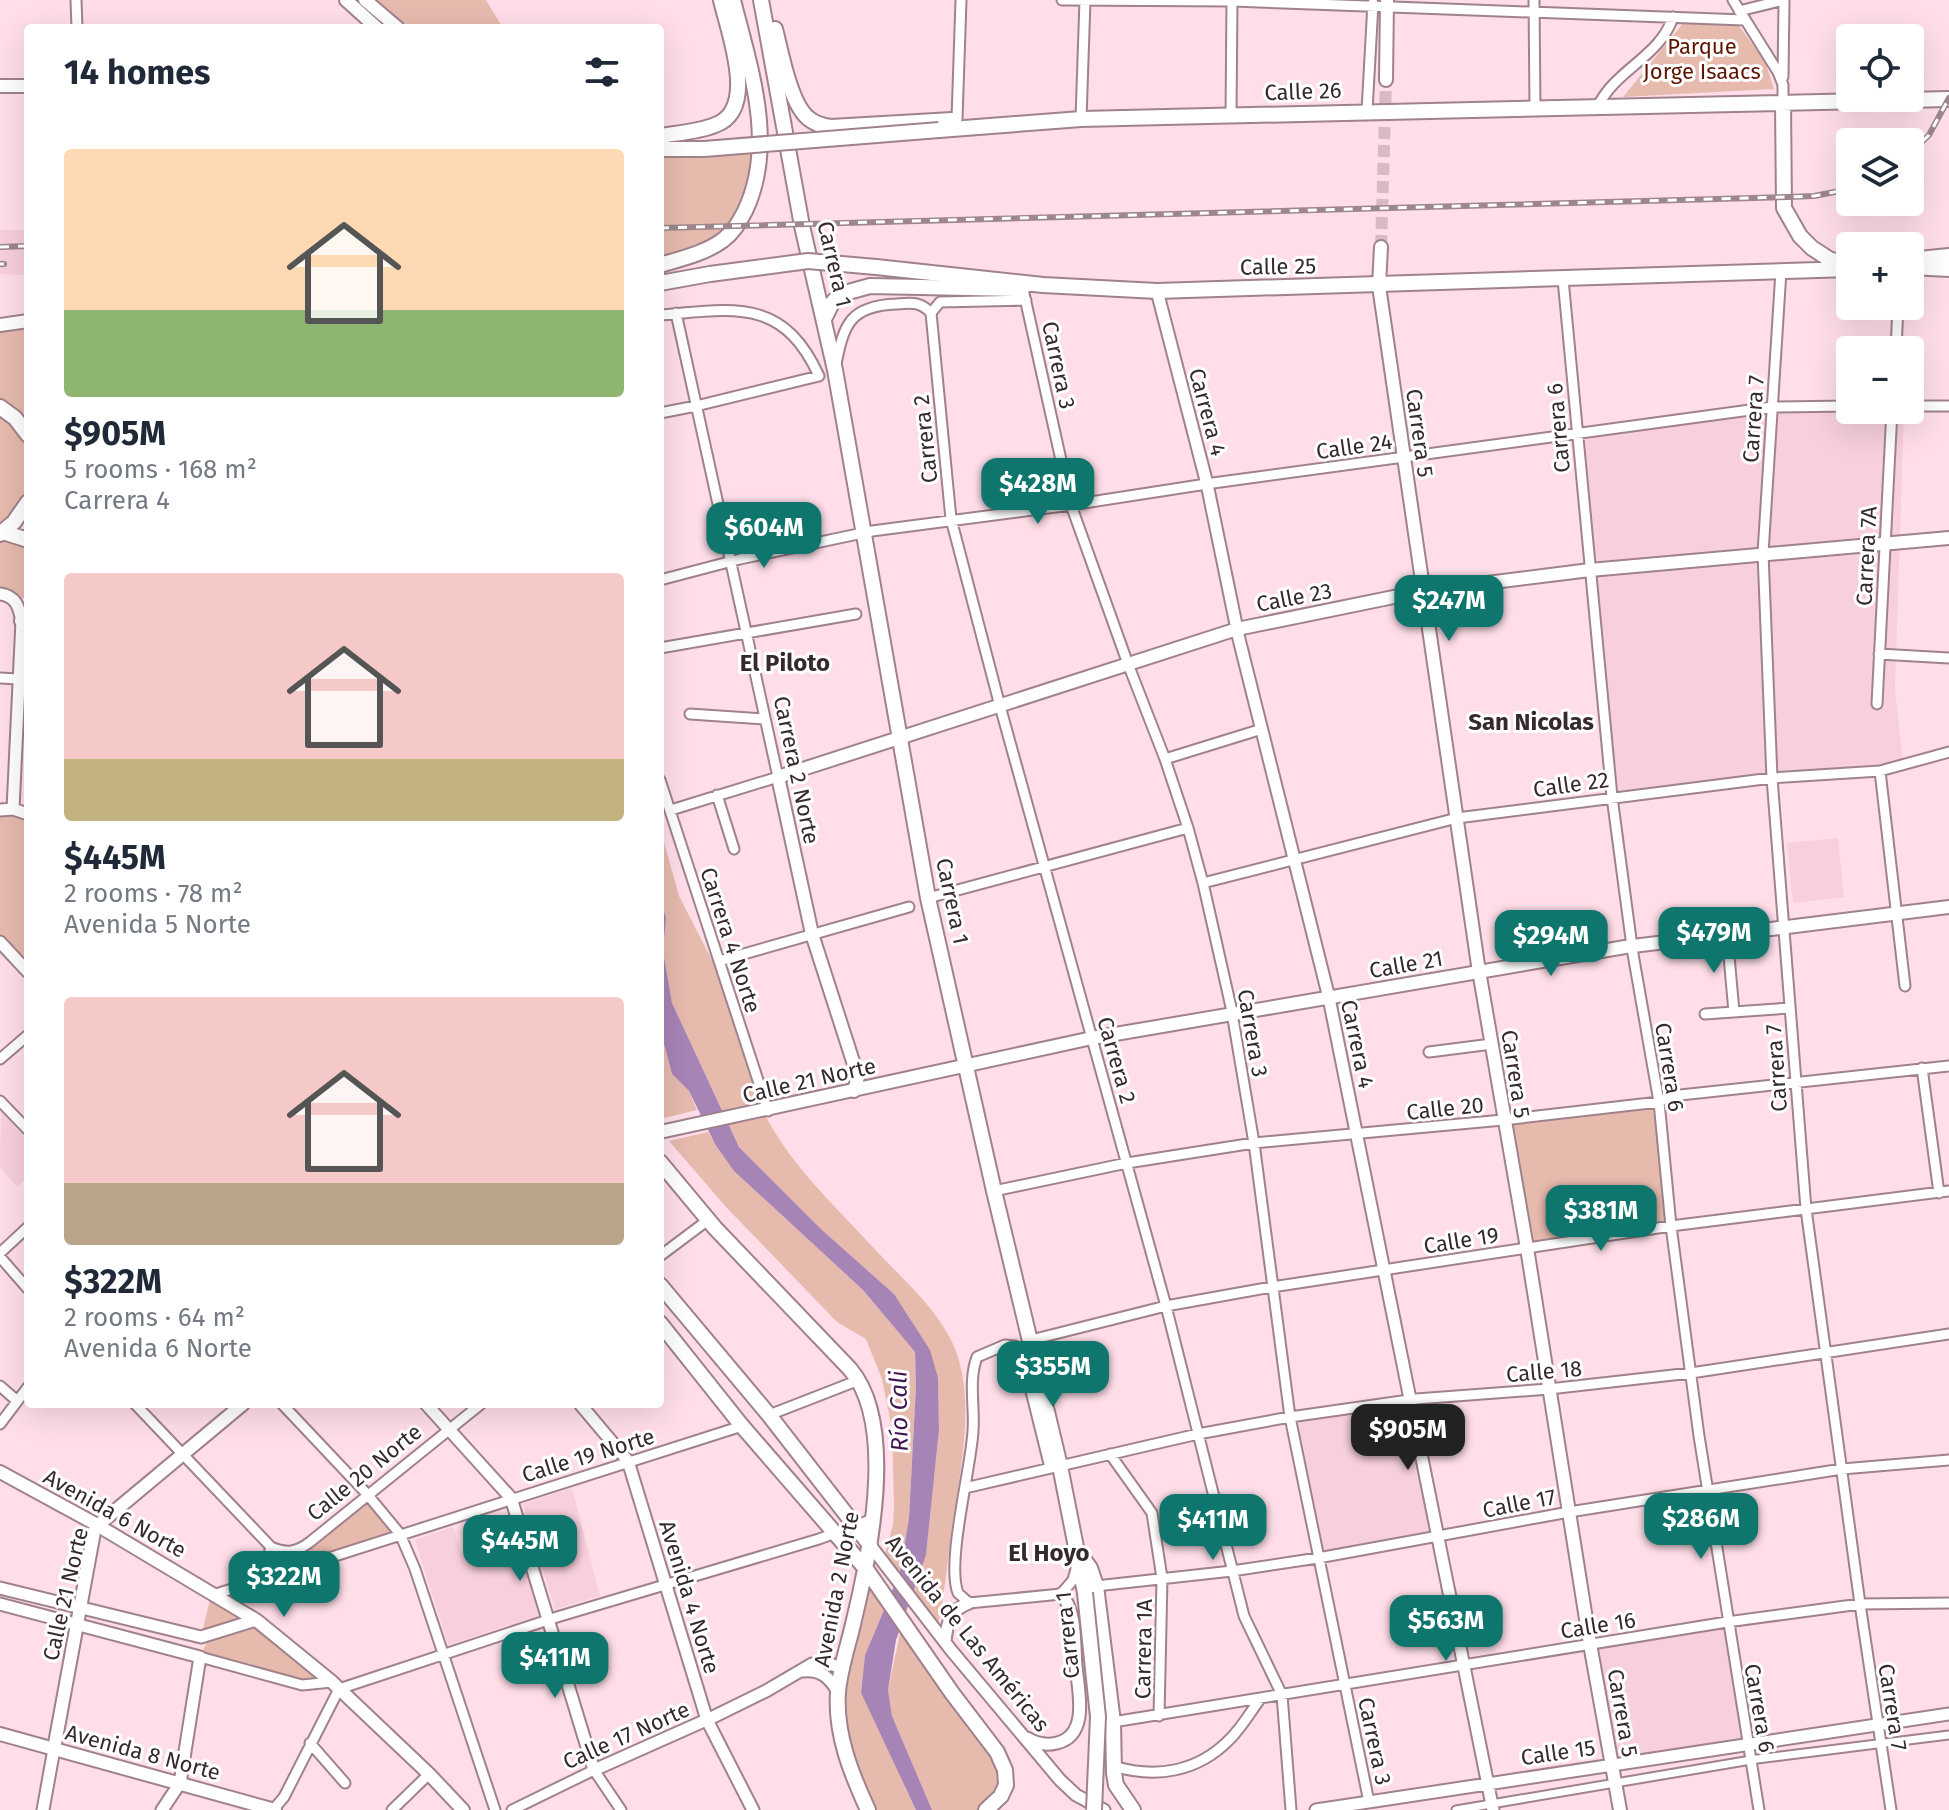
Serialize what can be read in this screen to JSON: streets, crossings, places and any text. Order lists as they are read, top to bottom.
{
  "streets": {
    "main road": [
      "Calle 26",
      "Carrera 1",
      "Calle 25",
      "Carrera 5",
      "Calle 23",
      "Carrera 2 Norte",
      "Calle 21",
      "Calle 21 Norte",
      "Avenida 6 Norte",
      "Avenida 2 Norte",
      "Avenida de Las Américas",
      "Avenida 8 Norte"
    ],
    "street": [
      "Carrera 3",
      "Carrera 4",
      "Carrera 7",
      "Carrera 6",
      "Carrera 2",
      "Calle 24",
      "Carrera 7A",
      "Calle 22",
      "Carrera 4 Norte",
      "Calle 20",
      "Calle 19",
      "Calle 18",
      "Calle 19 Norte",
      "Calle 20 Norte",
      "Calle 17",
      "Avenida 4 Norte",
      "Calle 16",
      "Carrera 1A",
      "Calle 17 Norte",
      "Calle 15"
    ]
  },
  "crossings": [
    ["Carrera 1", "Calle 24"],
    ["Carrera 1", "Calle 23"],
    ["Carrera 1", "Calle 21"],
    ["Carrera 1", "Calle 21 Norte"],
    ["Carrera 1", "Calle 20"],
    ["Carrera 1", "Calle 19"],
    ["Carrera 1", "Calle 18"],
    ["Carrera 1", "Calle 17"],
    ["Calle 25", "Carrera 4"],
    ["Calle 25", "Carrera 7"],
    ["Calle 25", "Carrera 6"],
    ["Calle 25", "Carrera 5"],
    ["Carrera 3", "Calle 24"],
    ["Carrera 3", "Calle 23"],
    ["Carrera 3", "Calle 22"],
    ["Carrera 3", "Calle 21"],
    ["Carrera 3", "Calle 20"],
    ["Carrera 3", "Calle 19"],
    ["Carrera 3", "Calle 18"],
    ["Carrera 3", "Calle 17"],
    ["Carrera 3", "Calle 16"],
    ["Carrera 3", "Calle 15"],
    ["Carrera 4", "Calle 24"],
    ["Carrera 4", "Calle 23"],
    ["Carrera 4", "Calle 22"],
    ["Carrera 4", "Calle 21"],
    ["Carrera 4", "Calle 20"],
    ["Carrera 4", "Calle 19"],
    ["Carrera 4", "Calle 18"],
    ["Carrera 4", "Calle 17"],
    ["Carrera 4", "Calle 16"],
    ["Carrera 4", "Calle 15"],
    ["Carrera 7", "Calle 24"],
    ["Carrera 7", "Calle 23"],
    ["Carrera 7", "Calle 22"],
    ["Carrera 7", "Calle 21"],
    ["Carrera 7", "Calle 20"],
    ["Carrera 7", "Calle 19"],
    ["Carrera 7", "Calle 18"],
    ["Carrera 7", "Calle 17"],
    ["Carrera 7", "Calle 16"],
    ["Carrera 7", "Calle 15"],
    ["Carrera 6", "Calle 24"],
    ["Carrera 6", "Calle 23"],
    ["Carrera 6", "Calle 22"],
    ["Carrera 6", "Calle 21"],
    ["Carrera 6", "Calle 20"],
    ["Carrera 6", "Calle 19"],
    ["Carrera 6", "Calle 18"],
    ["Carrera 6", "Calle 17"],
    ["Carrera 6", "Calle 16"],
    ["Carrera 6", "Calle 15"],
    ["Carrera 5", "Calle 24"],
    ["Carrera 5", "Calle 23"],
    ["Carrera 5", "Calle 22"],
    ["Carrera 5", "Calle 21"],
    ["Carrera 5", "Calle 20"],
    ["Carrera 5", "Calle 19"],
    ["Carrera 5", "Calle 18"],
    ["Carrera 5", "Calle 17"],
    ["Carrera 5", "Calle 16"],
    ["Carrera 5", "Calle 15"],
    ["Carrera 2", "Calle 24"],
    ["Carrera 2", "Calle 23"],
    ["Carrera 2", "Calle 21"],
    ["Carrera 2", "Calle 20"],
    ["Carrera 2", "Calle 19"],
    ["Carrera 2", "Calle 18"],
    ["Carrera 2", "Calle 17"],
    ["Carrera 2", "Calle 16"],
    ["Calle 24", "Carrera 2 Norte"],
    ["Carrera 7A", "Calle 23"],
    ["Calle 23", "Carrera 2 Norte"],
    ["Calle 23", "Carrera 4 Norte"],
    ["Carrera 2 Norte", "Calle 21 Norte"],
    ["Carrera 4 Norte", "Calle 21 Norte"],
    ["Calle 21", "Calle 21 Norte"],
    ["Calle 21 Norte", "Avenida 6 Norte"],
    ["Calle 21 Norte", "Avenida 8 Norte"],
    ["Calle 18", "Carrera 1A"],
    ["Calle 19 Norte", "Calle 20 Norte"],
    ["Calle 19 Norte", "Avenida 6 Norte"],
    ["Calle 19 Norte", "Avenida 4 Norte"],
    ["Calle 19 Norte", "Avenida de Las Américas"],
    ["Calle 17", "Carrera 1A"],
    ["Avenida 2 Norte", "Avenida de Las Américas"],
    ["Avenida 2 Norte", "Calle 17 Norte"],
    ["Avenida 4 Norte", "Calle 17 Norte"],
    ["Calle 16", "Carrera 1A"]
  ],
  "districts": ["El Piloto", "San Nicolas", "El Hoyo"],
  "water": ["Río Cali"],
  "parks": ["Parque Jorge Isaacs"],
  "page": {
    "map_buttons": ["+", "−"],
    "heading": "14 homes",
    "list": [
      {
        "name": "$905M",
        "note": "5 rooms · 168 m² · Carrera 4"
      },
      {
        "name": "$445M",
        "note": "2 rooms · 78 m² · Avenida 5 Norte"
      },
      {
        "name": "$322M",
        "note": "2 rooms · 64 m² · Avenida 6 Norte"
      }
    ],
    "price": [
      "$428M",
      "$604M",
      "$247M",
      "$479M",
      "$294M",
      "$381M",
      "$355M",
      "$905M",
      "$286M",
      "$411M",
      "$445M",
      "$322M",
      "$563M",
      "$411M"
    ]
  }
}
